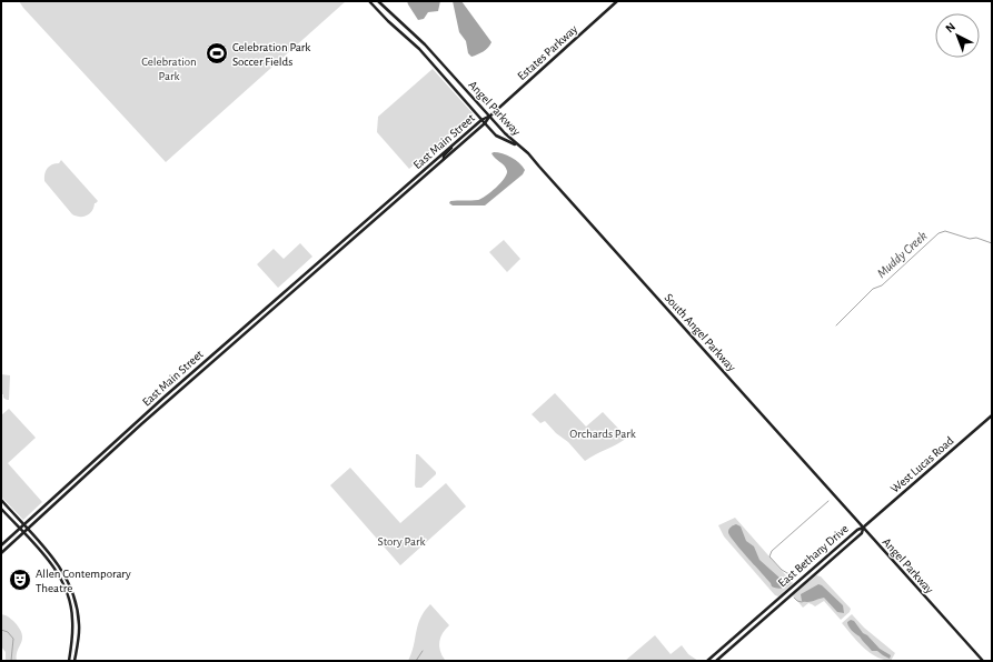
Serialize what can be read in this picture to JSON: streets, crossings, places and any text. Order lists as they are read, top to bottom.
{
  "streets": {
    "main road": [
      "Estates Parkway",
      "Angel Parkway",
      "East Main Street",
      "South Angel Parkway",
      "West Lucas Road",
      "East Bethany Drive"
    ]
  },
  "crossings": [
    ["Estates Parkway", "Angel Parkway"],
    ["Estates Parkway", "East Main Street"],
    ["Angel Parkway", "East Main Street"],
    ["Angel Parkway", "South Angel Parkway"],
    ["Angel Parkway", "West Lucas Road"],
    ["Angel Parkway", "East Bethany Drive"],
    ["South Angel Parkway", "West Lucas Road"],
    ["South Angel Parkway", "East Bethany Drive"],
    ["West Lucas Road", "East Bethany Drive"]
  ],
  "water": ["Muddy Creek"],
  "parks": ["Celebration Park", "Orchards Park", "Story Park"],
  "places": {
    "sports": ["Celebration Park Soccer Fields"],
    "theatre": ["Allen Contemporary Theatre"]
  },
  "north": "top left"
}
